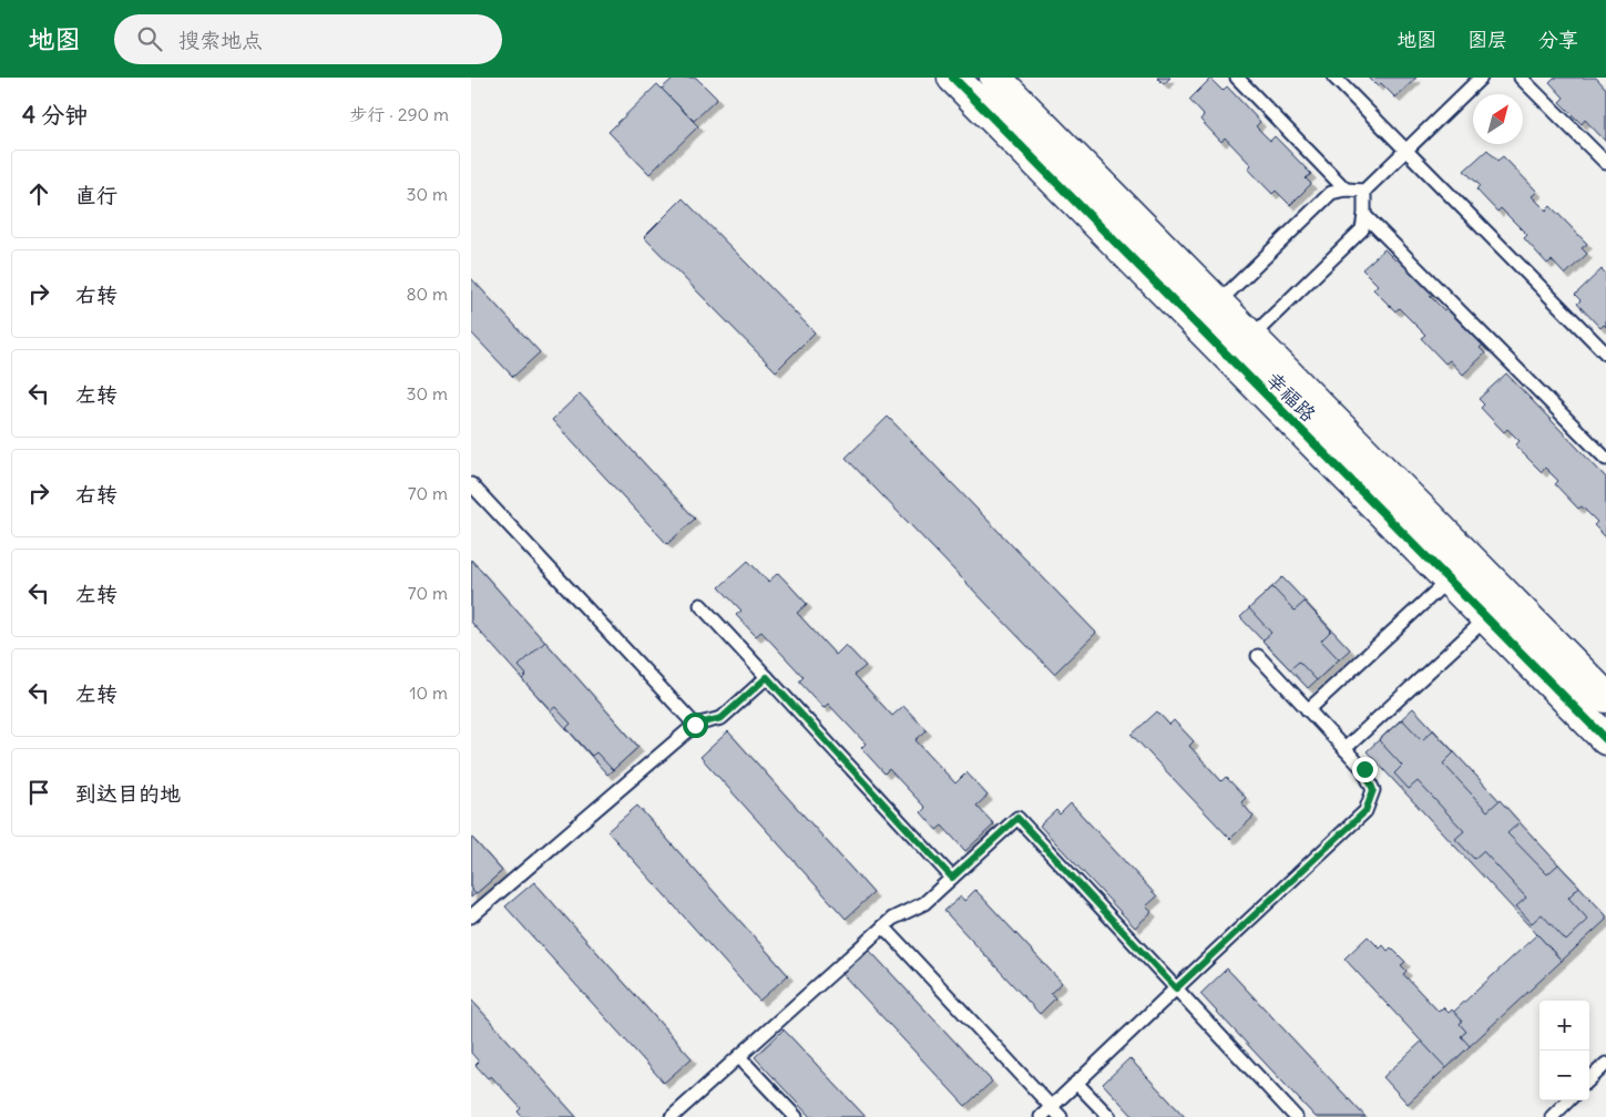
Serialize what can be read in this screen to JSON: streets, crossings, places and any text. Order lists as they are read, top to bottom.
{
  "streets": {
    "street": ["幸福路"]
  },
  "north": "top right",
  "page": {
    "header": "地图",
    "search": "搜索地点",
    "nav": ["地图", "图层", "分享"],
    "heading": ["4 分钟", "步行 · 290 m"],
    "list": [
      ["直行", "30 m"],
      ["右转", "80 m"],
      ["左转", "30 m"],
      ["右转", "70 m"],
      ["左转", "70 m"],
      ["左转", "10 m"],
      "到达目的地"
    ],
    "map_buttons": ["+", "−"]
  }
}
